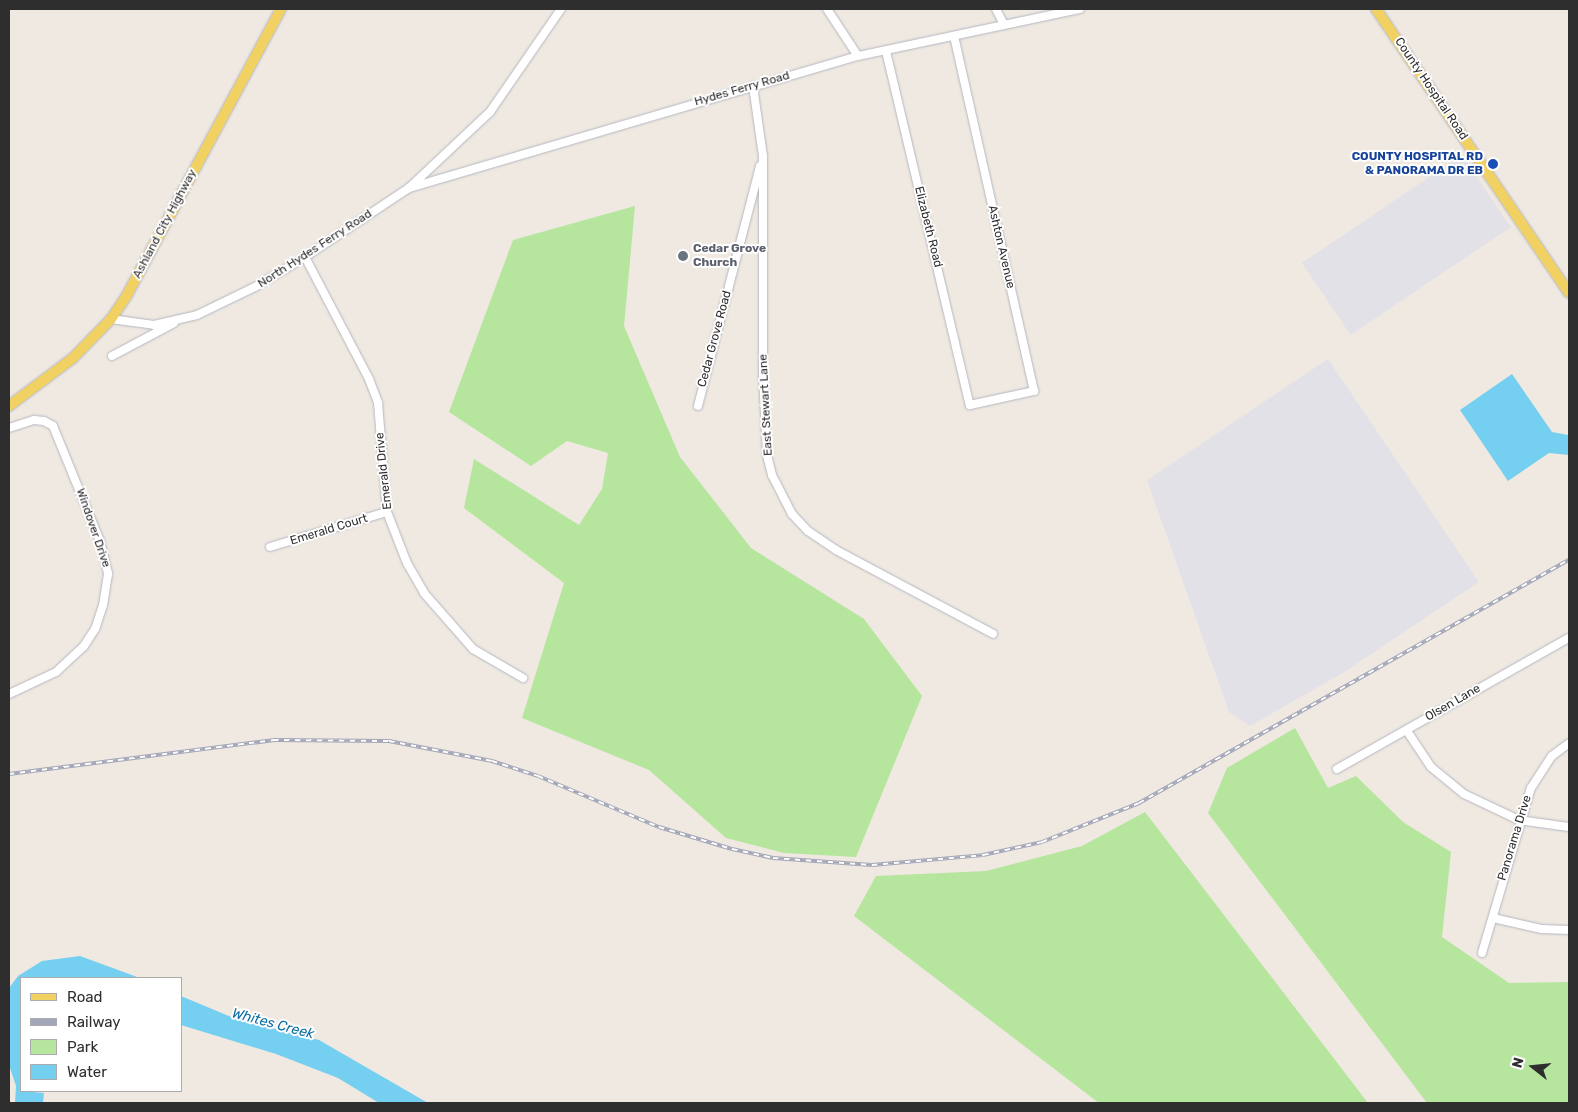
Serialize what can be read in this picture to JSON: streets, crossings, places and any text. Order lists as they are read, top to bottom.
{
  "streets": {
    "main road": ["County Hospital Road", "Ashland City Highway"],
    "street": [
      "Hydes Ferry Road",
      "Elizabeth Road",
      "Ashton Avenue",
      "North Hydes Ferry Road",
      "Cedar Grove Road",
      "East Stewart Lane",
      "Emerald Drive",
      "Windover Drive",
      "Emerald Court",
      "Olsen Lane",
      "Panorama Drive"
    ]
  },
  "crossings": [
    ["Hydes Ferry Road", "Elizabeth Road"],
    ["Hydes Ferry Road", "Ashton Avenue"],
    ["Hydes Ferry Road", "North Hydes Ferry Road"],
    ["Hydes Ferry Road", "East Stewart Lane"],
    ["Ashland City Highway", "North Hydes Ferry Road"],
    ["Elizabeth Road", "Ashton Avenue"],
    ["North Hydes Ferry Road", "Emerald Drive"],
    ["Cedar Grove Road", "East Stewart Lane"],
    ["Emerald Drive", "Emerald Court"]
  ],
  "water": ["Whites Creek"],
  "places": ["COUNTY HOSPITAL RD & PANORAMA DR EB", "Cedar Grove Church"],
  "legend": [
    "Road",
    "Railway",
    "Park",
    "Water"
  ],
  "north": "left"
}
